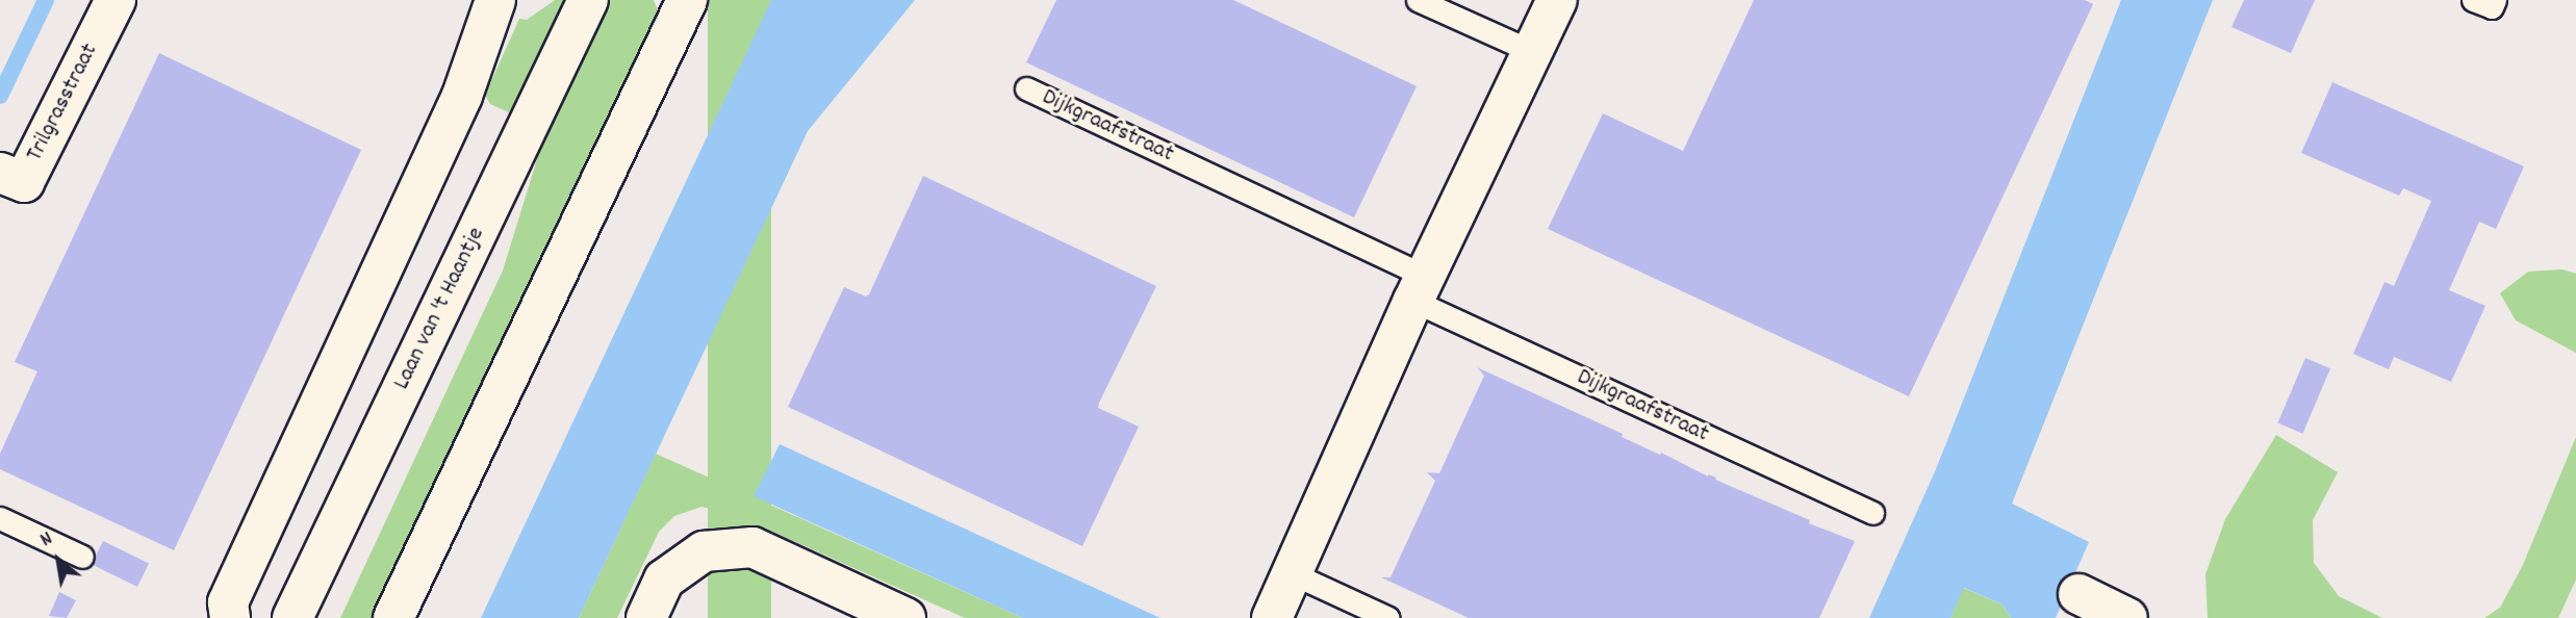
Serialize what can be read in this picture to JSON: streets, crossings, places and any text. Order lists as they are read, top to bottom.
{
  "streets": {
    "street": ["Trilgrasstraat", "Laan van 't Haantje"],
    "lane": ["Dijkgraafstraat"]
  },
  "north": "top left"
}
